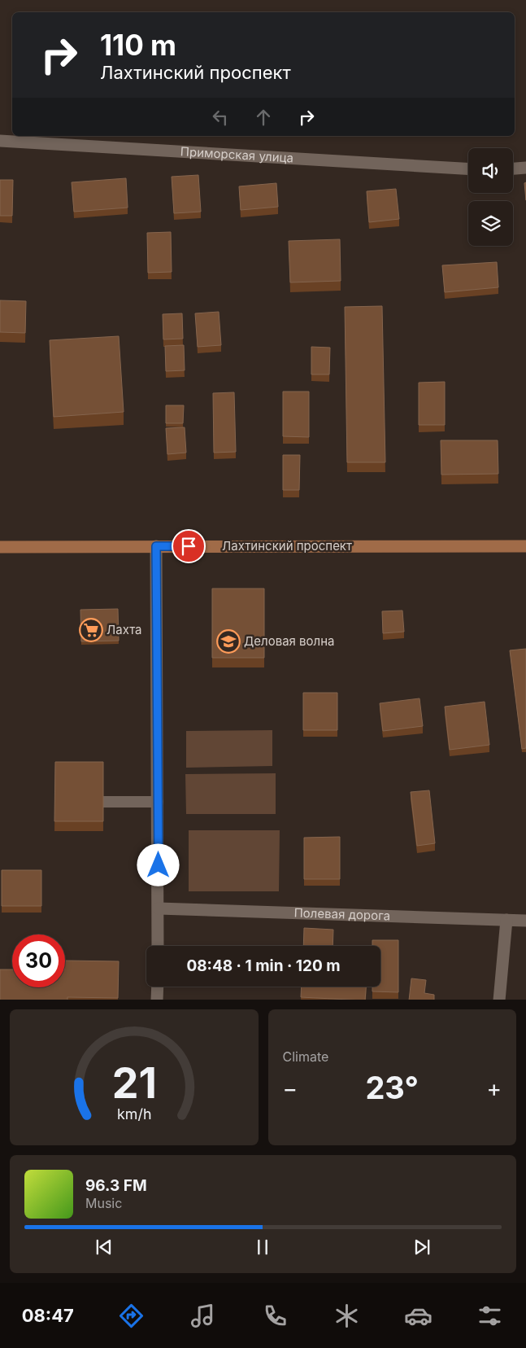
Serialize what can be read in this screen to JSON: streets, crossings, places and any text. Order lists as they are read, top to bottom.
{
  "streets": {
    "main road": ["Лахтинский проспект"],
    "street": ["Приморская улица", "Полевая дорога"]
  },
  "places": {
    "supermarket": ["Лахта"],
    "school or university": ["Деловая волна"]
  },
  "page": {
    "turn": ["110 m", "Лахтинский проспект"],
    "limit": "30",
    "trip": "08:48 · 1 min · 120 m",
    "tile": "Climate",
    "heat": ["−", "23°", "+"],
    "song": ["96.3 FM", "Music"],
    "tabs": "08:47",
    "gauge": ["21", "km/h"]
  }
}
